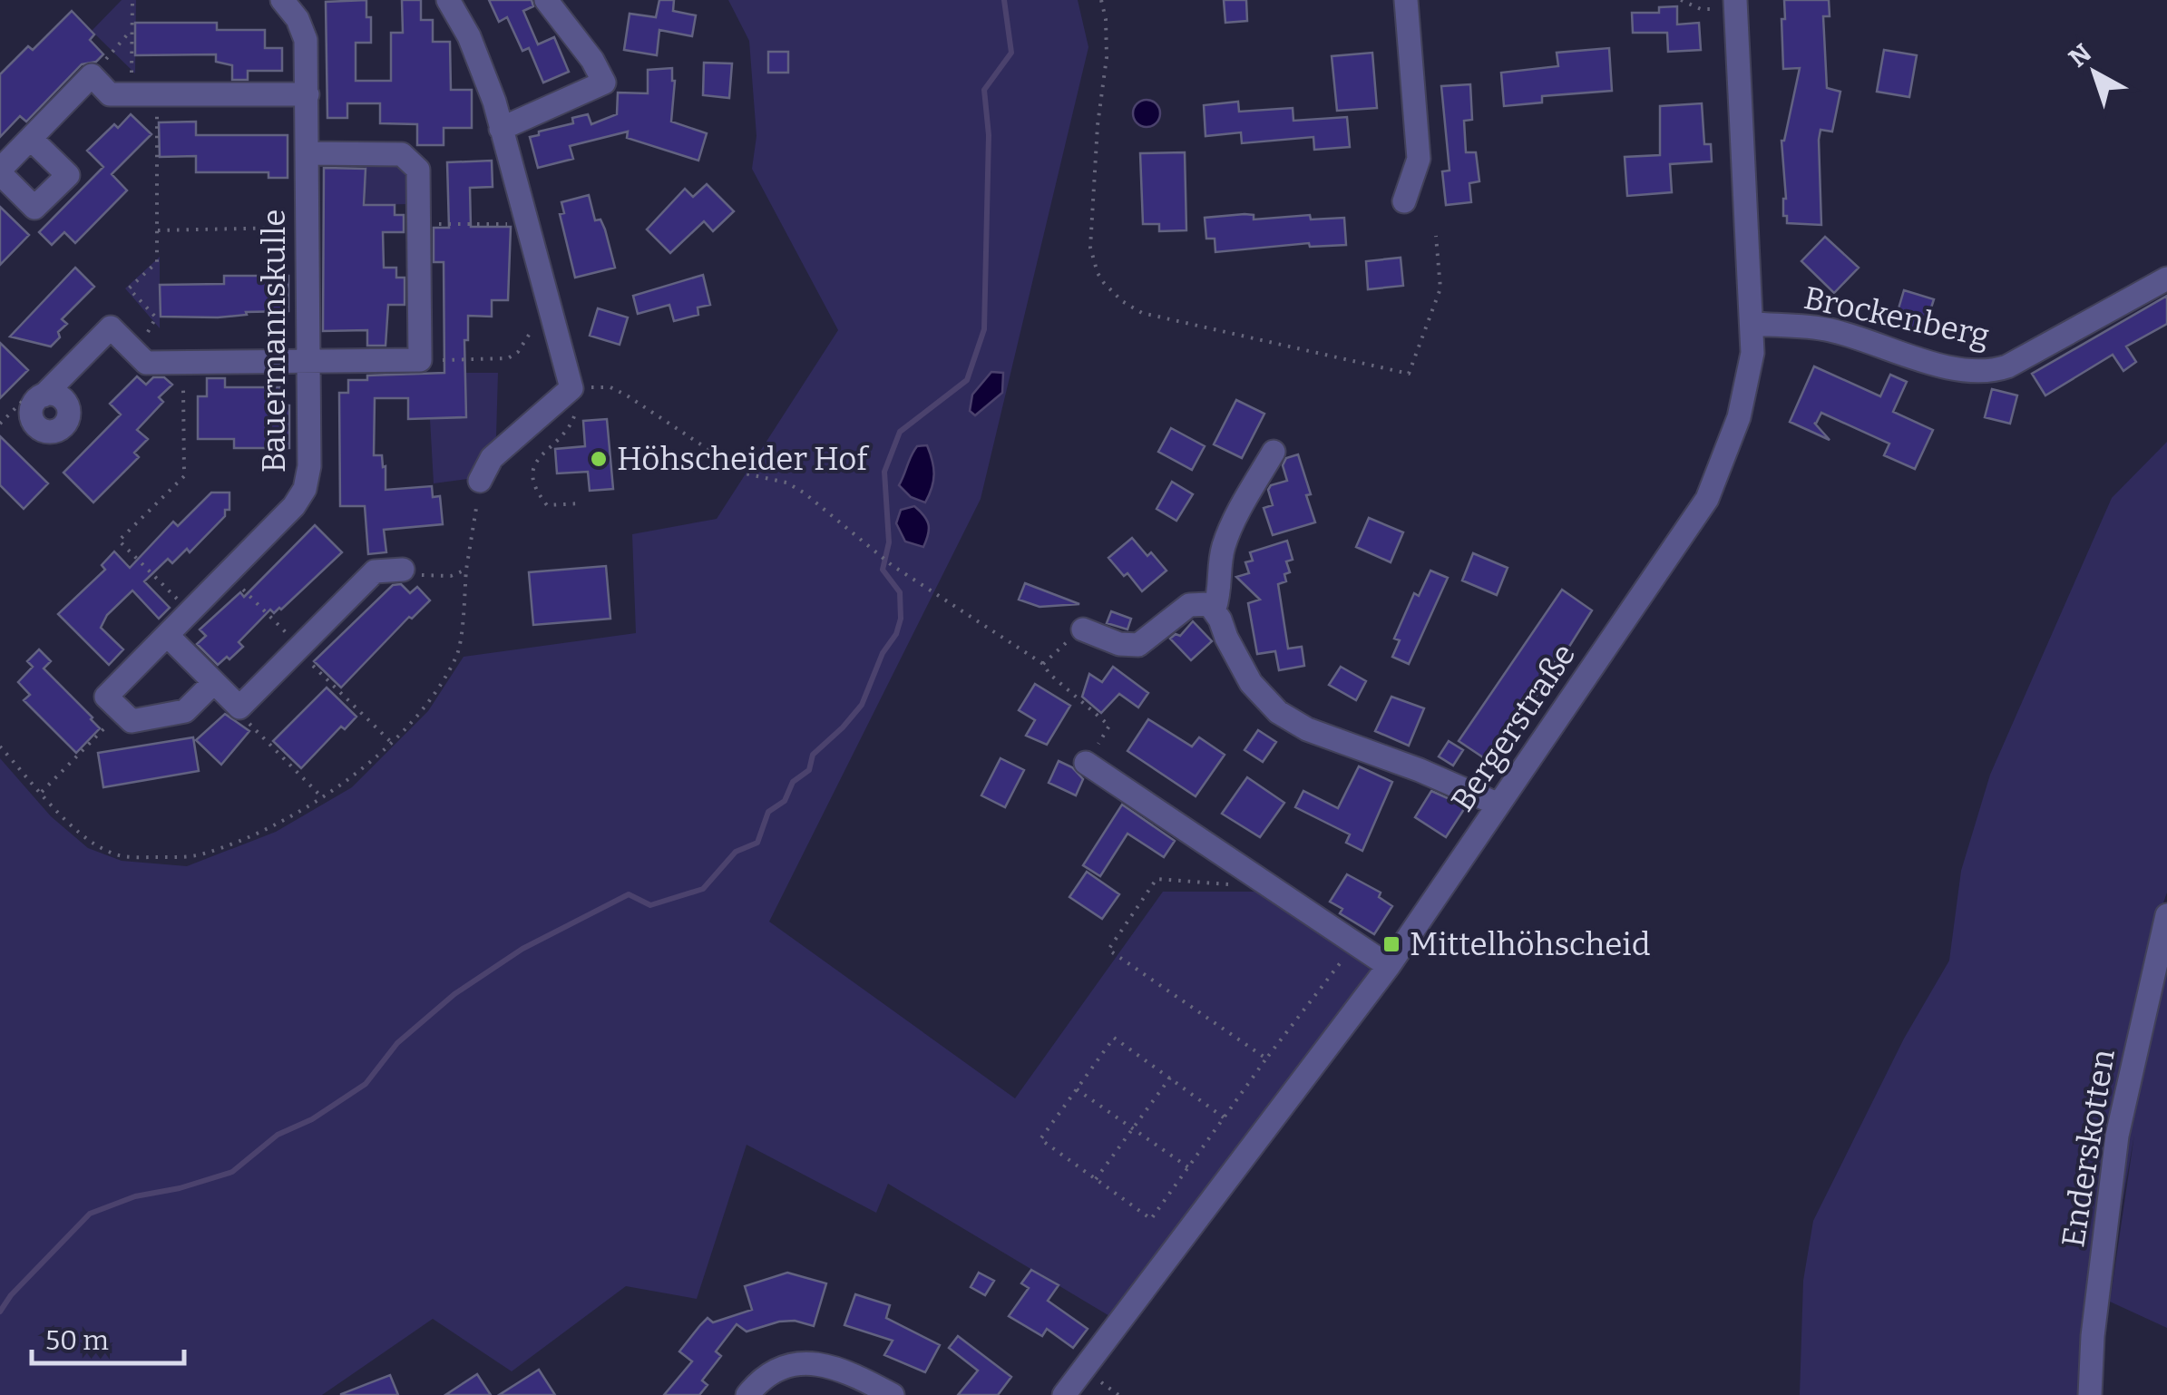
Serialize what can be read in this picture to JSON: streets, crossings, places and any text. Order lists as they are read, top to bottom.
{
  "streets": {
    "street": [
      "Brockenberg",
      "Bauermannskulle",
      "Bergerstraße",
      "Enderskotten"
    ]
  },
  "crossings": [
    ["Brockenberg", "Bergerstraße"]
  ],
  "places": {
    "other": ["Höhscheider Hof"],
    "transit": ["Mittelhöhscheid"]
  },
  "scale_bar": "50 m",
  "north": "top left"
}
